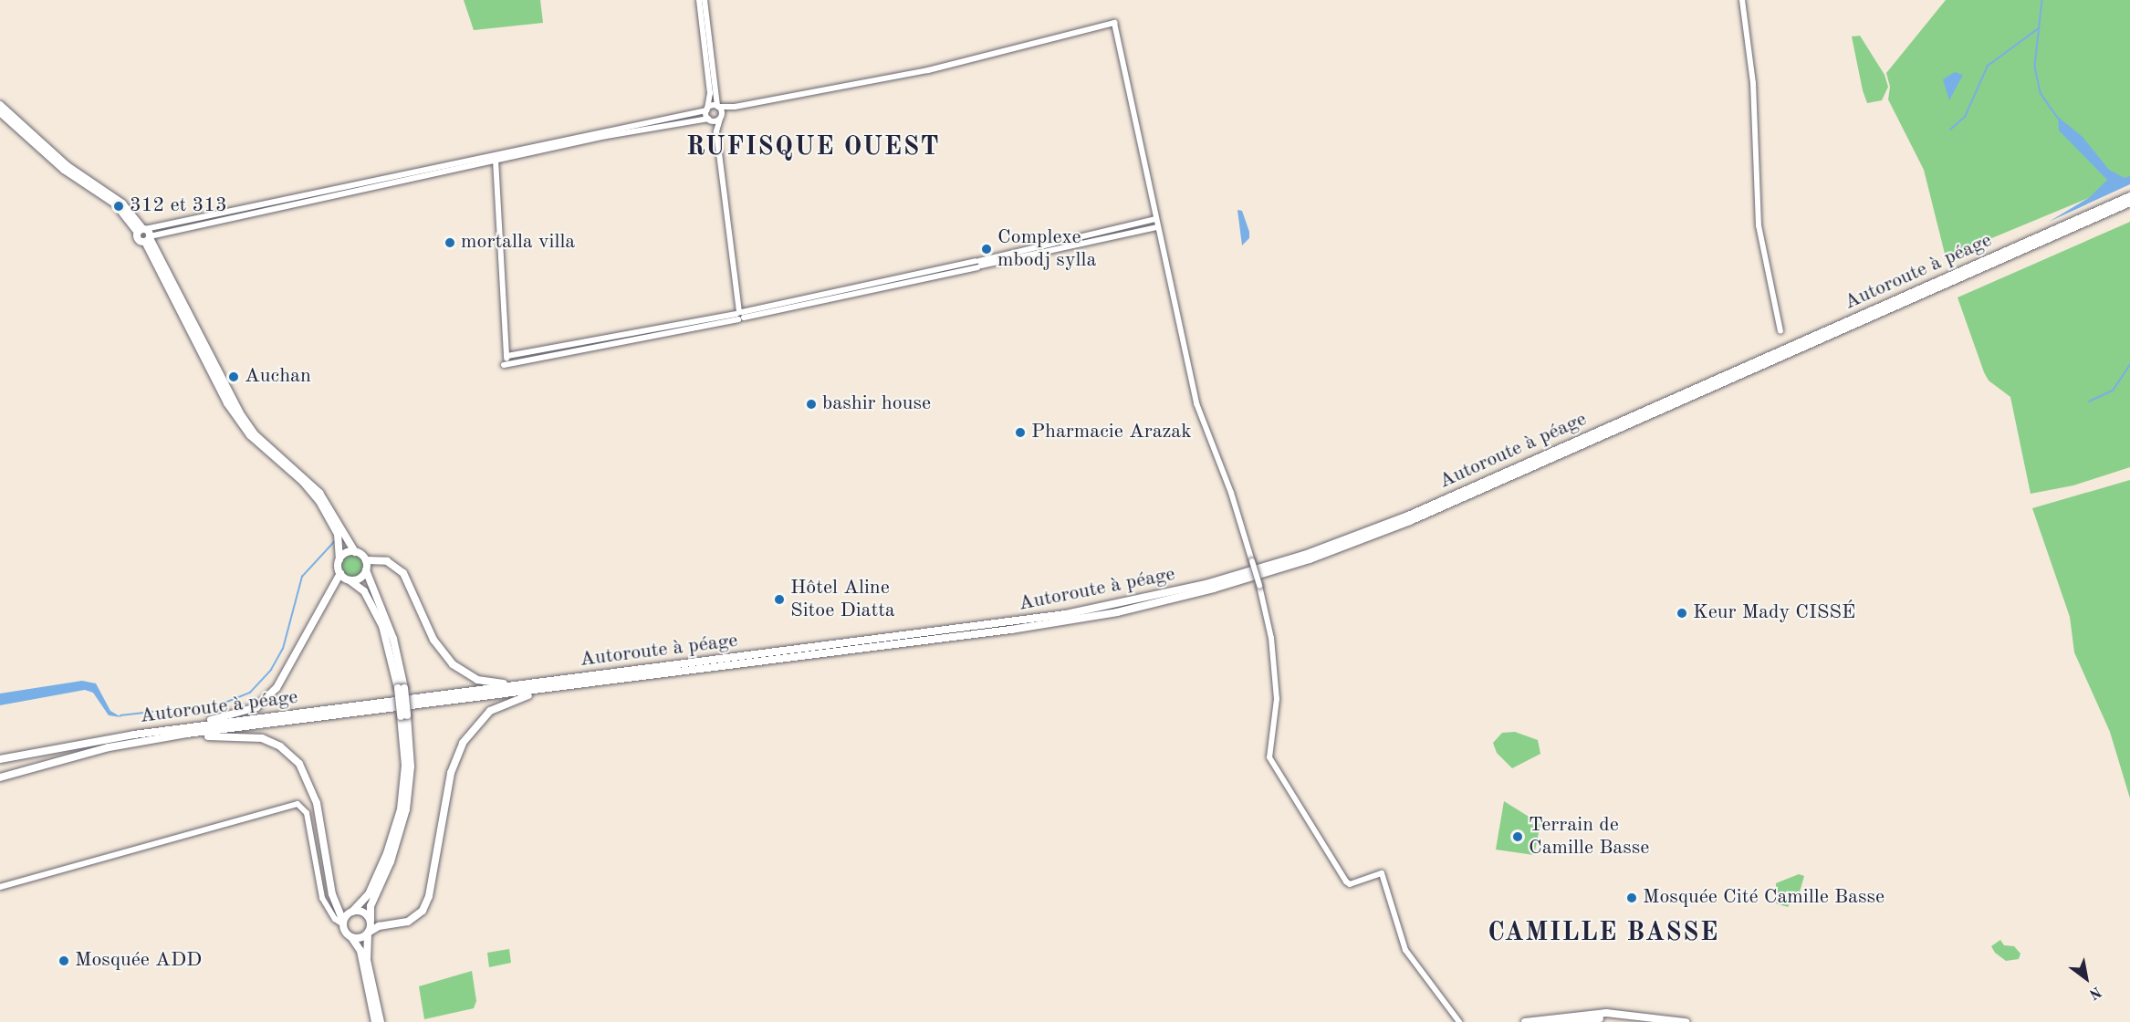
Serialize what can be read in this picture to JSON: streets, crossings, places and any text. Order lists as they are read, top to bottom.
{
  "streets": {
    "highway": ["Autoroute à péage"]
  },
  "districts": ["RUFISQUE OUEST", "CAMILLE BASSE"],
  "places": [
    "312 et 313",
    "mortalla villa",
    "Complexe mbodj sylla",
    "Auchan",
    "bashir house",
    "Pharmacie Arazak",
    "Hôtel Aline Sitoe Diatta",
    "Keur Mady CISSÉ",
    "Terrain de Camille Basse",
    "Mosquée Cité Camille Basse",
    "Mosquée ADD"
  ],
  "north": "bottom right"
}
